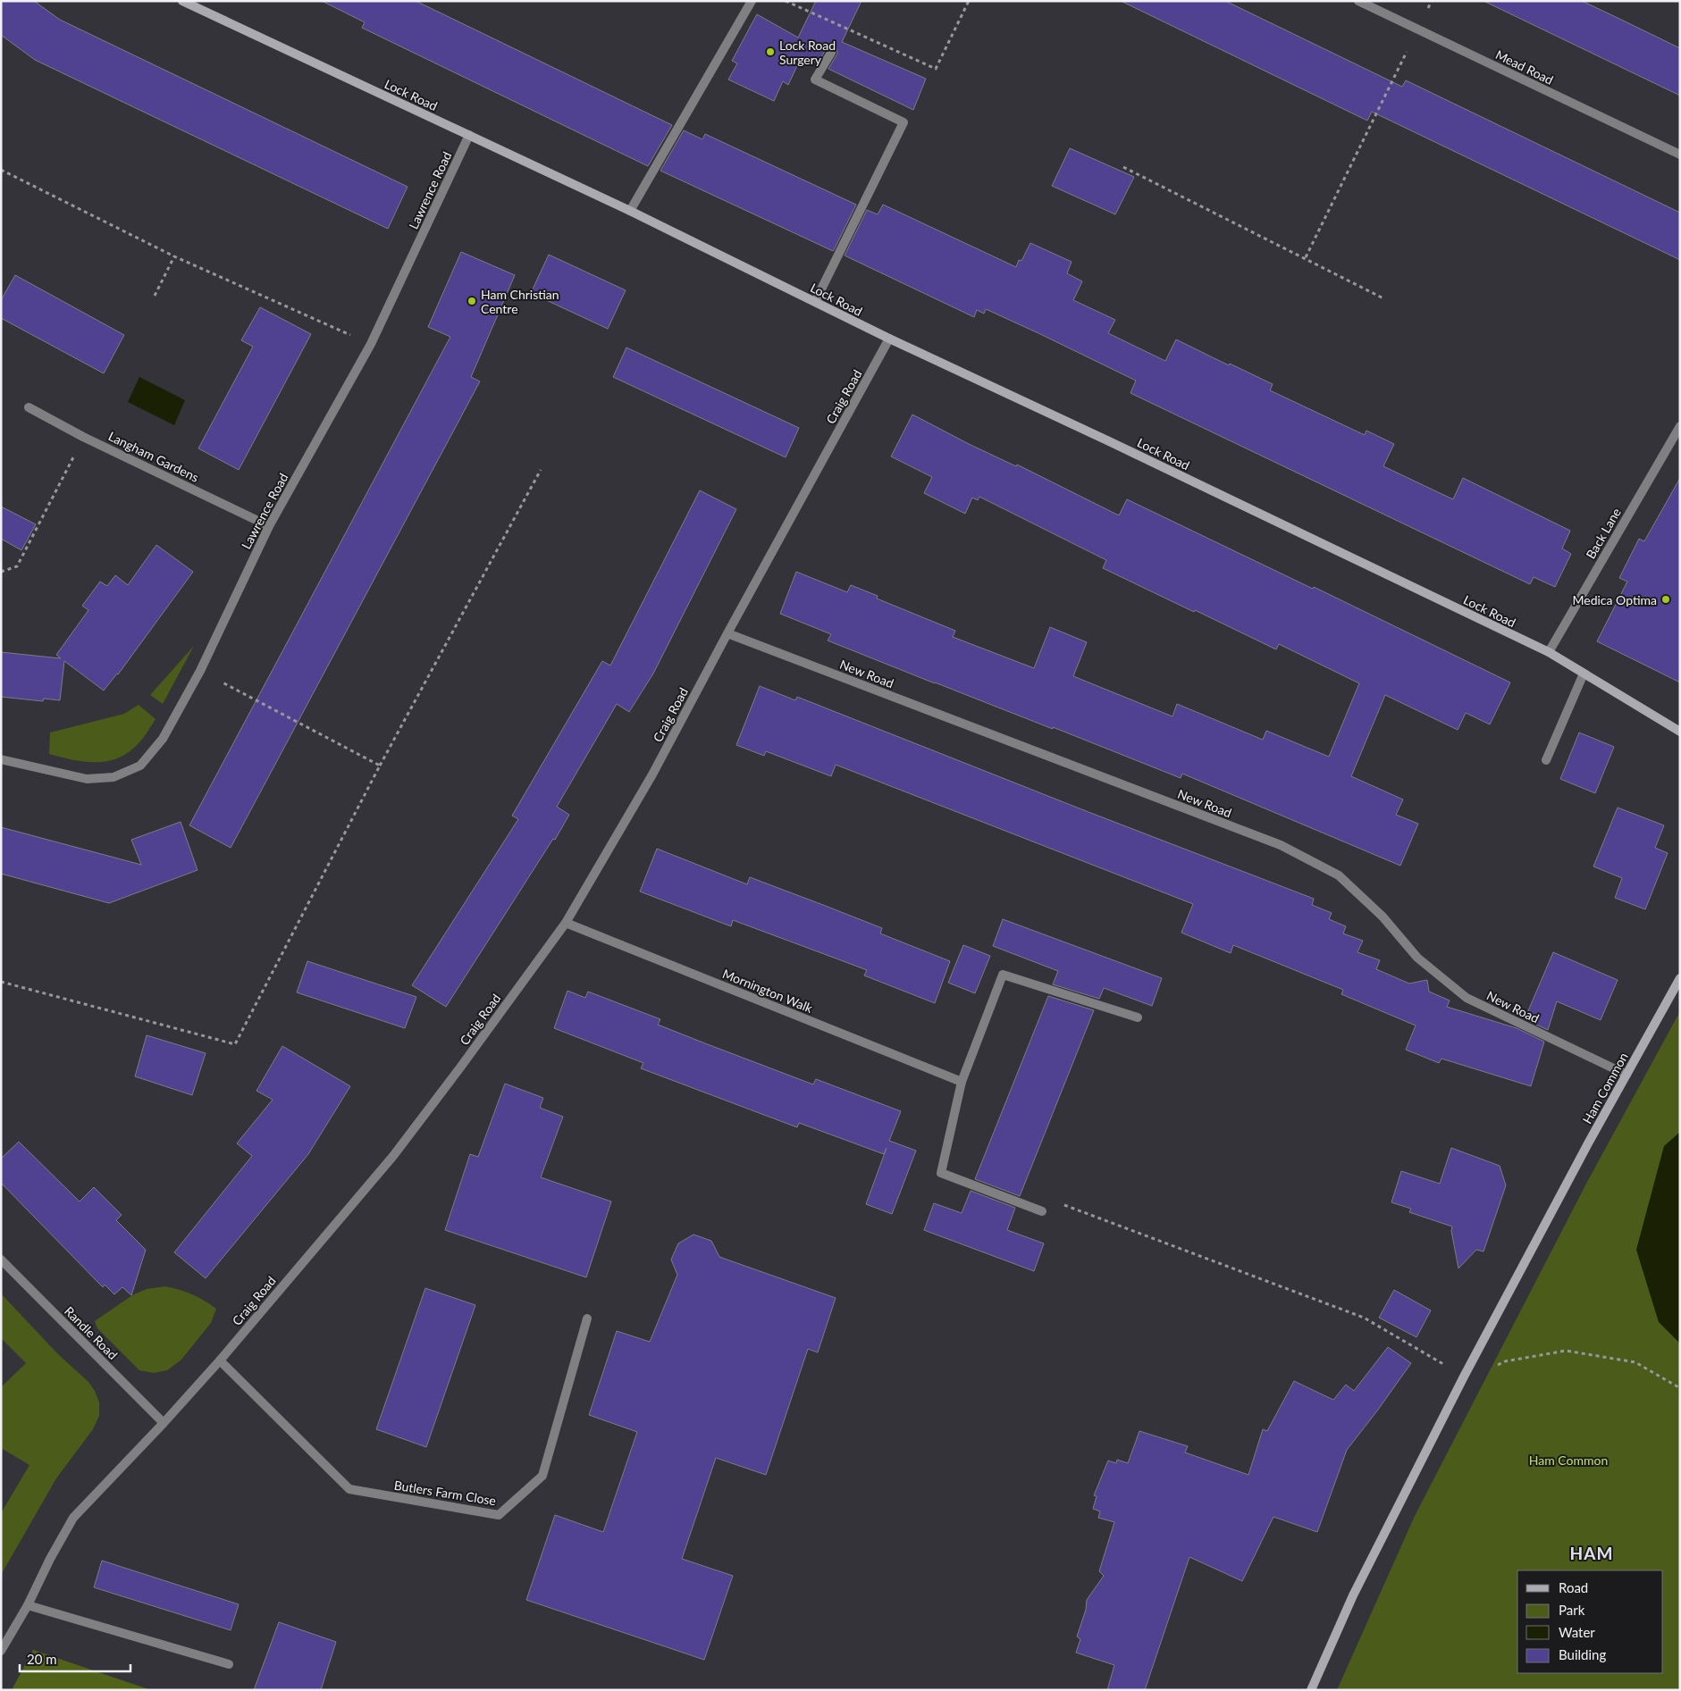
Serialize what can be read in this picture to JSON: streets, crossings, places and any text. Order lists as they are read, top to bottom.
{
  "streets": {
    "street": [
      "Mead Road",
      "Lock Road",
      "Lawrence Road",
      "Craig Road",
      "Langham Gardens",
      "Back Lane",
      "New Road",
      "Mornington Walk",
      "Ham Common",
      "Randle Road",
      "Butlers Farm Close"
    ]
  },
  "crossings": [
    ["Lock Road", "Lawrence Road"],
    ["Lock Road", "Craig Road"],
    ["Lock Road", "Back Lane"],
    ["Lawrence Road", "Langham Gardens"],
    ["Craig Road", "New Road"],
    ["Craig Road", "Mornington Walk"],
    ["Craig Road", "Randle Road"],
    ["Craig Road", "Butlers Farm Close"],
    ["New Road", "Ham Common"]
  ],
  "districts": ["HAM"],
  "parks": ["Ham Common"],
  "places": ["Lock Road Surgery", "Ham Christian Centre", "Medica Optima"],
  "legend": [
    "Road",
    "Park",
    "Water",
    "Building"
  ],
  "scale_bar": "20 m"
}
